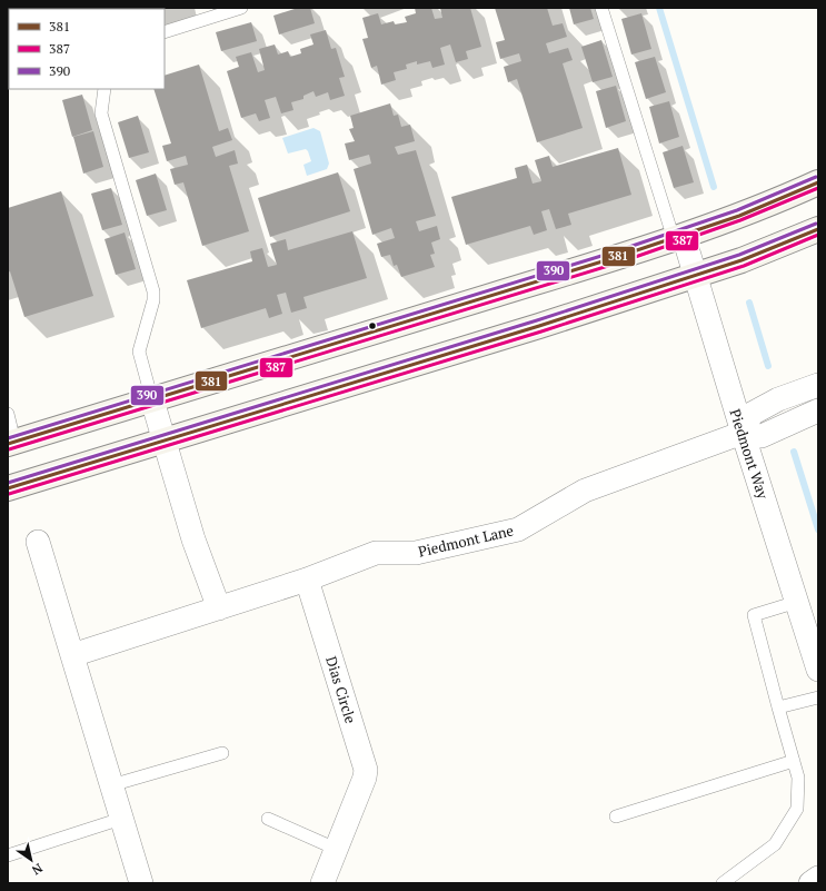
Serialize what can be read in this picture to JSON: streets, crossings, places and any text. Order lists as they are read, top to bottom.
{
  "streets": {
    "street": ["Piedmont Way", "Piedmont Lane", "Dias Circle"]
  },
  "crossings": [
    ["Piedmont Way", "Piedmont Lane"],
    ["Piedmont Lane", "Dias Circle"]
  ],
  "lines": ["transit line 390", "transit line 381", "transit line 387"],
  "legend": ["381", "387", "390"],
  "north": "bottom right"
}
